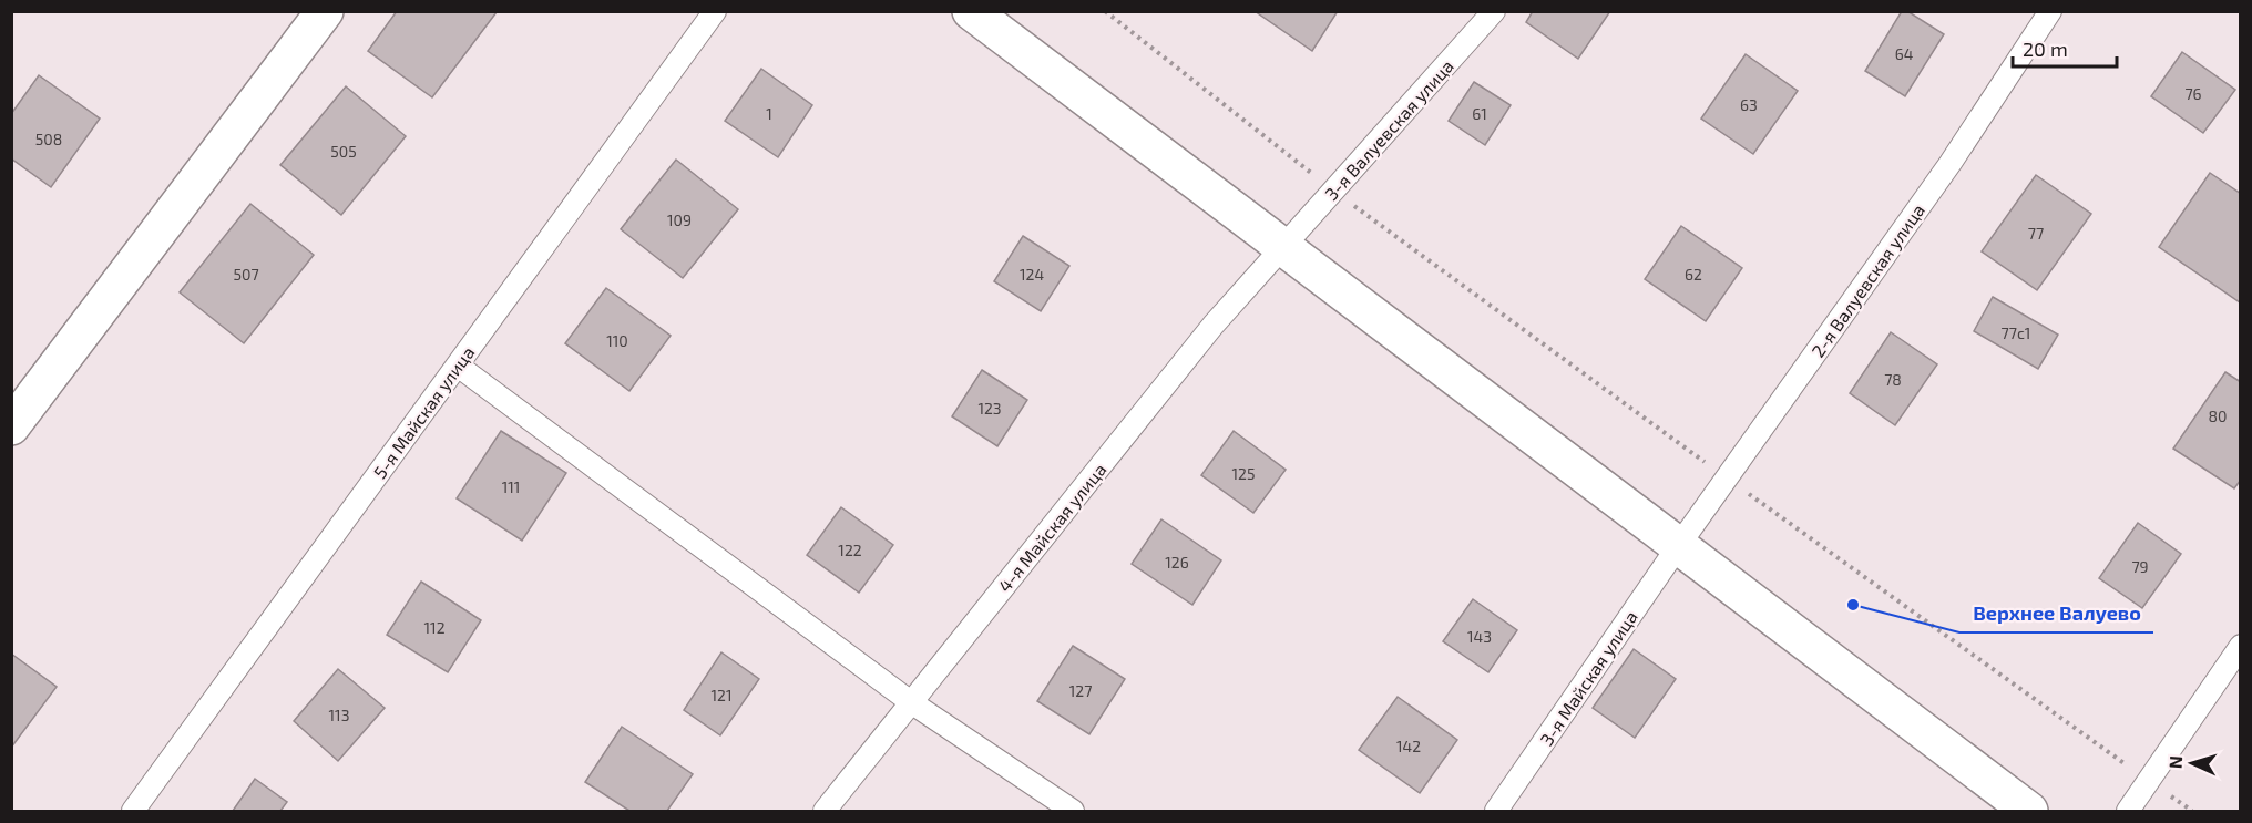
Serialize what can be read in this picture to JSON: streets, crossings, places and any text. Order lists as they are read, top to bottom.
{
  "streets": {
    "lane": [
      "3-я Валуевская улица",
      "2-я Валуевская улица",
      "5-я Майская улица",
      "4-я Майская улица",
      "3-я Майская улица"
    ]
  },
  "crossings": [
    ["3-я Валуевская улица", "4-я Майская улица"],
    ["2-я Валуевская улица", "3-я Майская улица"]
  ],
  "places": ["Верхнее Валуево"],
  "house_numbers": [
    "64",
    "76",
    "63",
    "1",
    "61",
    "508",
    "505",
    "109",
    "77",
    "507",
    "124",
    "62",
    "77с1",
    "110",
    "78",
    "123",
    "80",
    "125",
    "111",
    "122",
    "126",
    "79",
    "112",
    "143",
    "127",
    "121",
    "113",
    "142"
  ],
  "scale_bar": "20 m",
  "north": "left"
}
